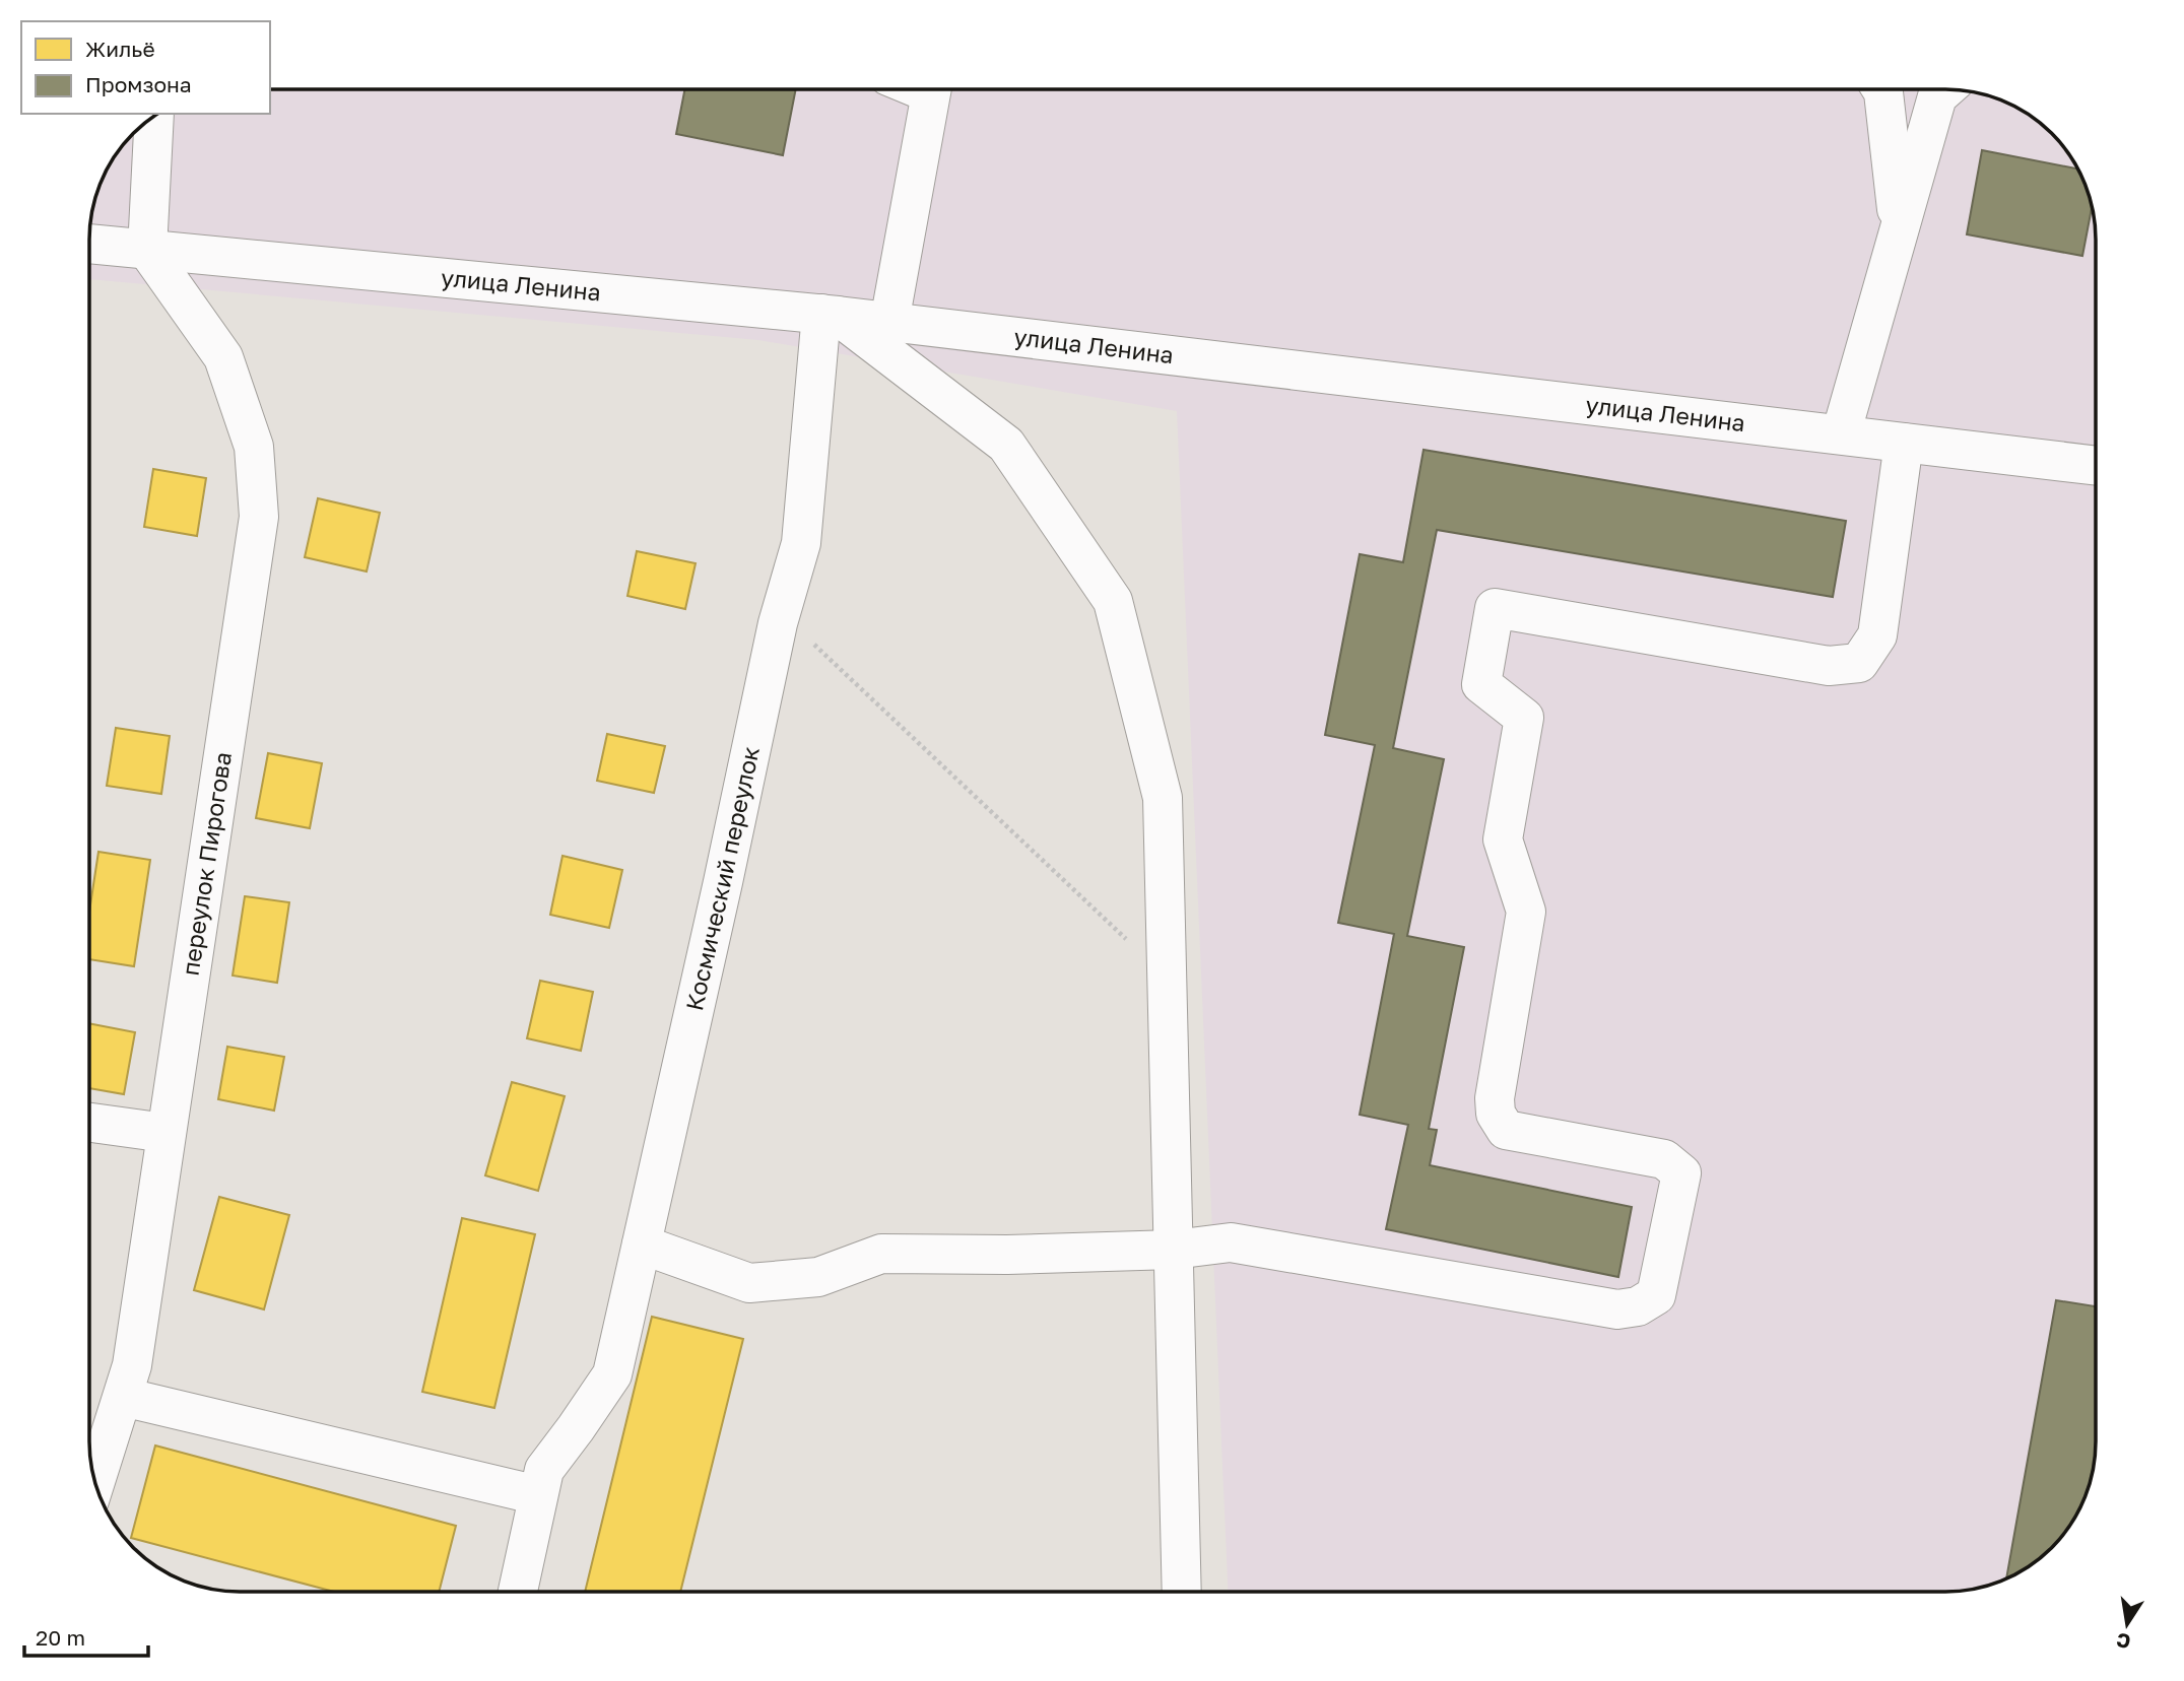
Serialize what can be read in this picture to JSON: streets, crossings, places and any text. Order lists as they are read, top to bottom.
{
  "streets": {
    "street": ["улица Ленина", "переулок Пирогова", "Космический переулок"]
  },
  "crossings": [
    ["улица Ленина", "переулок Пирогова"],
    ["улица Ленина", "Космический переулок"]
  ],
  "legend": ["Жильё", "Промзона"],
  "scale_bar": "20 m",
  "north": "bottom"
}
